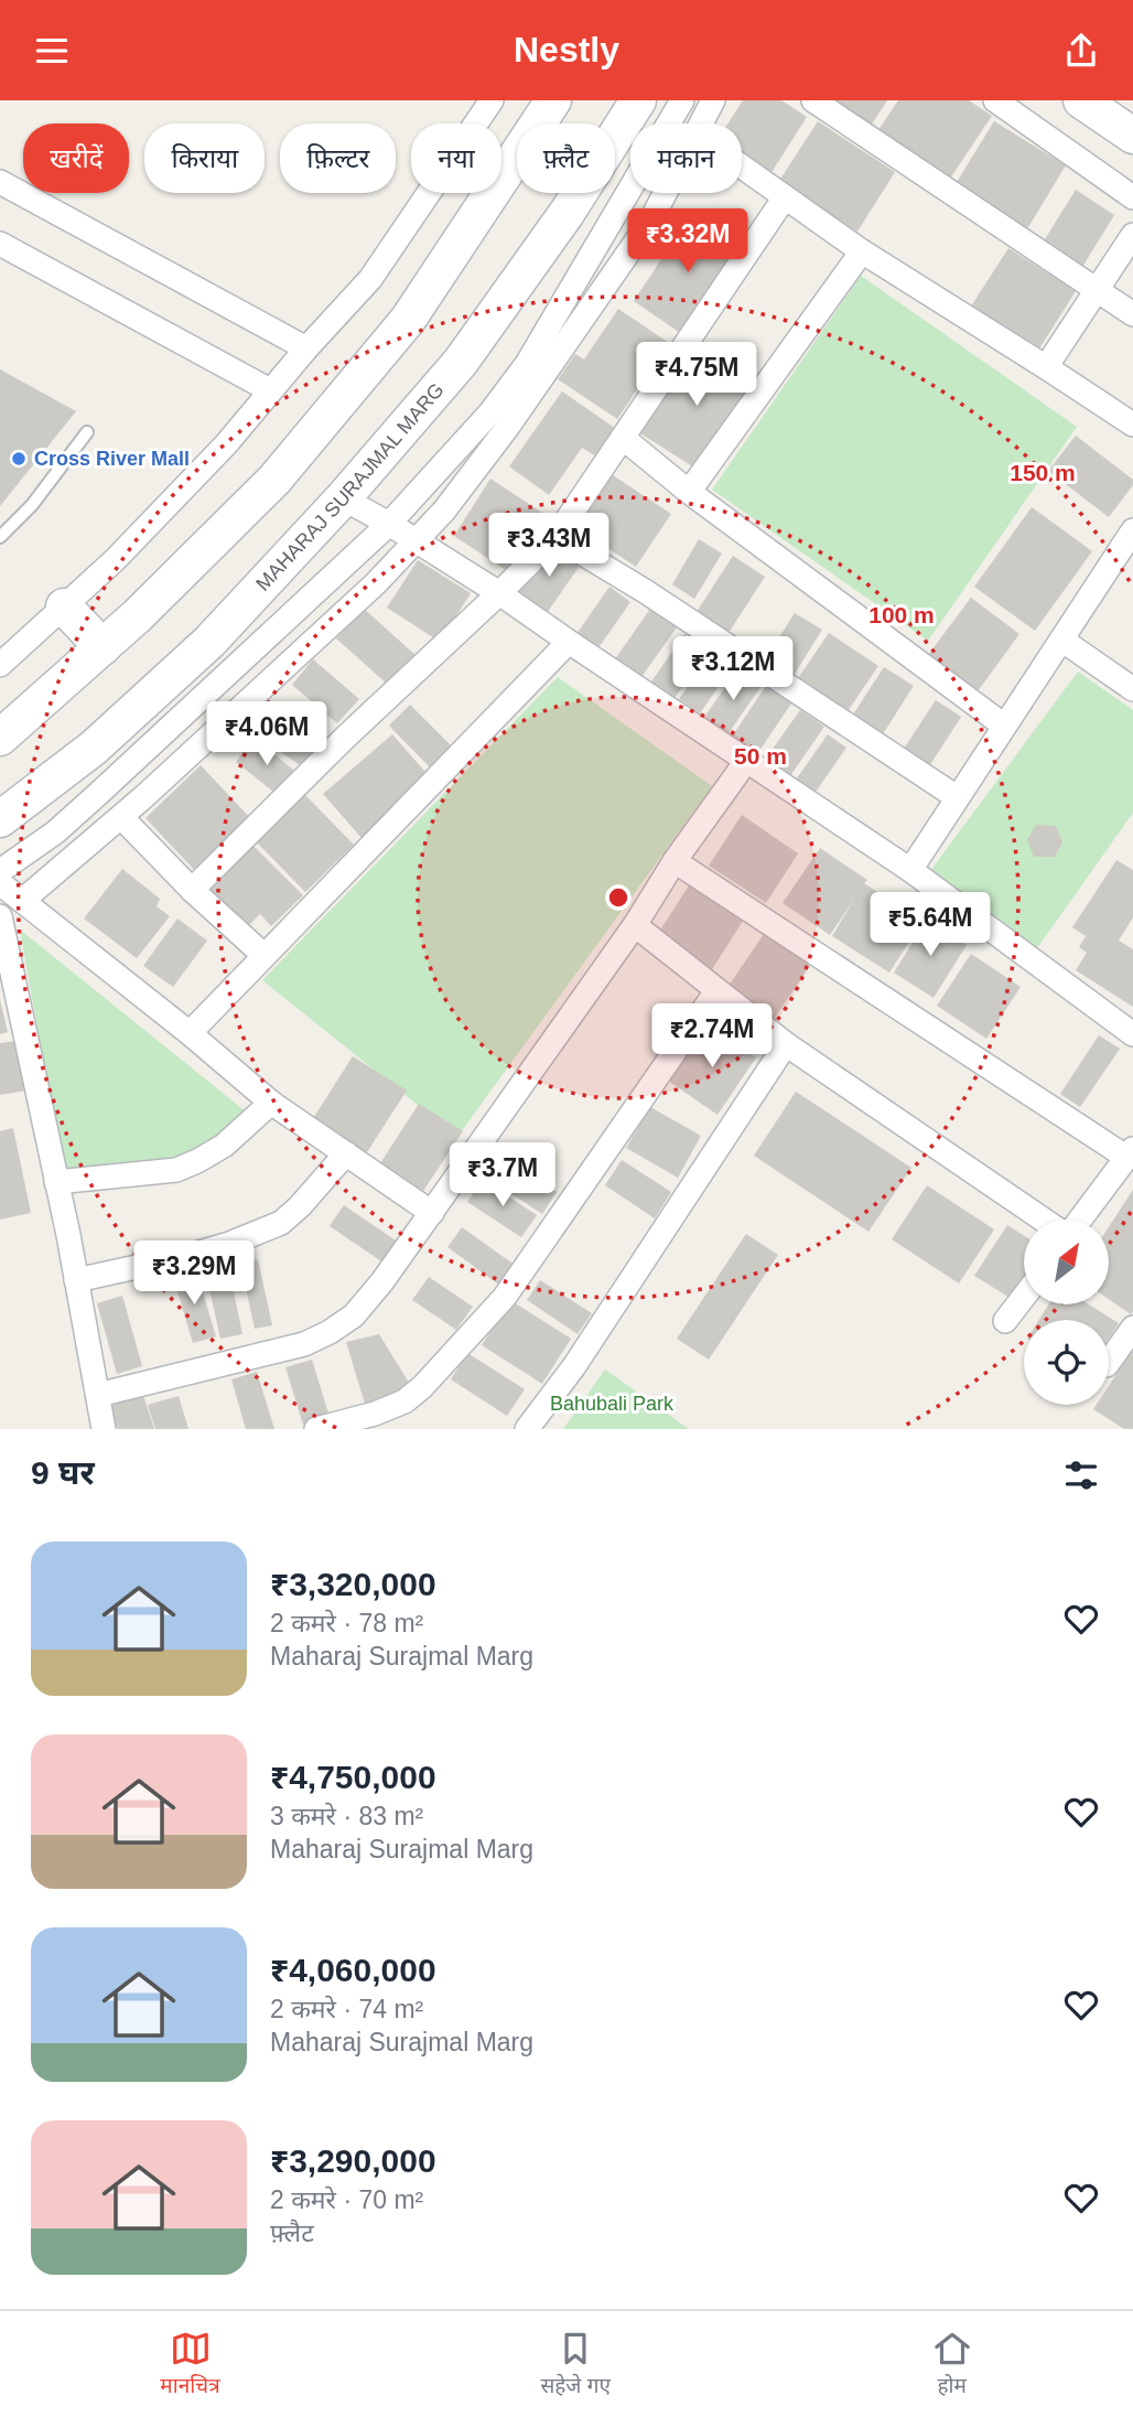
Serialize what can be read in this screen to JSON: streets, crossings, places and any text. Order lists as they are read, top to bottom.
{
  "streets": {
    "main road": ["MAHARAJ SURAJMAL MARG"]
  },
  "parks": ["Bahubali Park"],
  "places": ["Cross River Mall"],
  "north": "top right",
  "page": {
    "header": "Nestly",
    "chip": [
      "खरीदें",
      "किराया",
      "फ़िल्टर",
      "नया",
      "फ़्लैट",
      "मकान"
    ],
    "price": [
      "₹3.32M",
      "₹4.75M",
      "₹3.43M",
      "₹3.12M",
      "₹4.06M",
      "₹5.64M",
      "₹2.74M",
      "₹3.7M",
      "₹3.29M"
    ],
    "heading": "9 घर",
    "list": [
      {
        "name": "₹3,320,000",
        "note": "2 कमरे · 78 m² · Maharaj Surajmal Marg"
      },
      {
        "name": "₹4,750,000",
        "note": "3 कमरे · 83 m² · Maharaj Surajmal Marg"
      },
      {
        "name": "₹4,060,000",
        "note": "2 कमरे · 74 m² · Maharaj Surajmal Marg"
      },
      {
        "name": "₹3,290,000",
        "note": "2 कमरे · 70 m² · फ़्लैट"
      }
    ],
    "tabs": ["मानचित्र", "सहेजे गए", "होम"]
  },
  "rings": ["150 m", "100 m", "50 m"]
}
